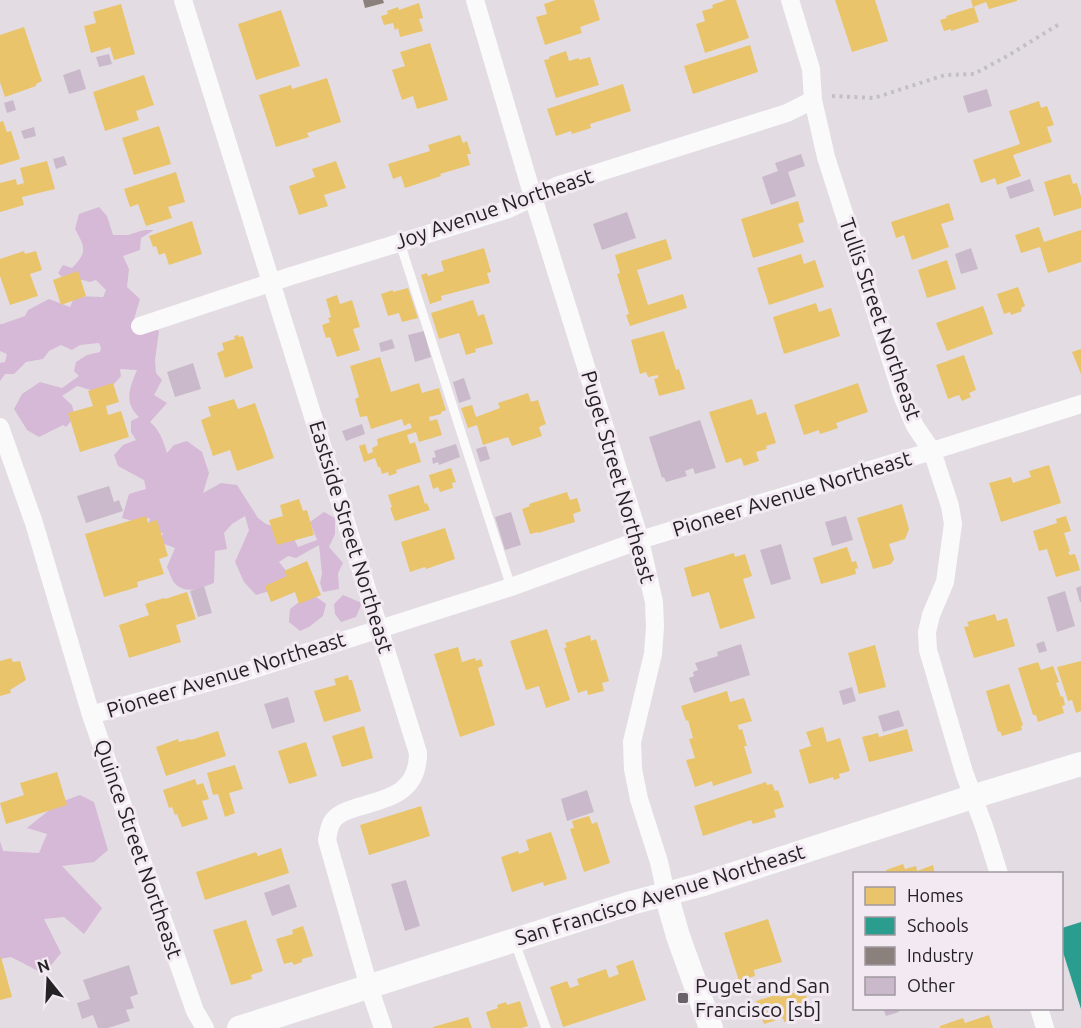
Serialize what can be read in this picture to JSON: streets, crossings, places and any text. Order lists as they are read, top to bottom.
{
  "streets": {
    "street": [
      "Joy Avenue Northeast",
      "Tullis Street Northeast",
      "Puget Street Northeast",
      "Pioneer Avenue Northeast",
      "Eastside Street Northeast",
      "Quince Street Northeast",
      "San Francisco Avenue Northeast"
    ]
  },
  "crossings": [
    ["Joy Avenue Northeast", "Tullis Street Northeast"],
    ["Joy Avenue Northeast", "Puget Street Northeast"],
    ["Joy Avenue Northeast", "Eastside Street Northeast"],
    ["Tullis Street Northeast", "Pioneer Avenue Northeast"],
    ["Tullis Street Northeast", "San Francisco Avenue Northeast"],
    ["Puget Street Northeast", "Pioneer Avenue Northeast"],
    ["Puget Street Northeast", "San Francisco Avenue Northeast"],
    ["Pioneer Avenue Northeast", "Eastside Street Northeast"],
    ["Pioneer Avenue Northeast", "Quince Street Northeast"],
    ["Eastside Street Northeast", "San Francisco Avenue Northeast"]
  ],
  "places": {
    "transit": ["Puget and San Francisco [sb]"]
  },
  "legend": [
    "Homes",
    "Schools",
    "Industry",
    "Other"
  ],
  "north": "top"
}
